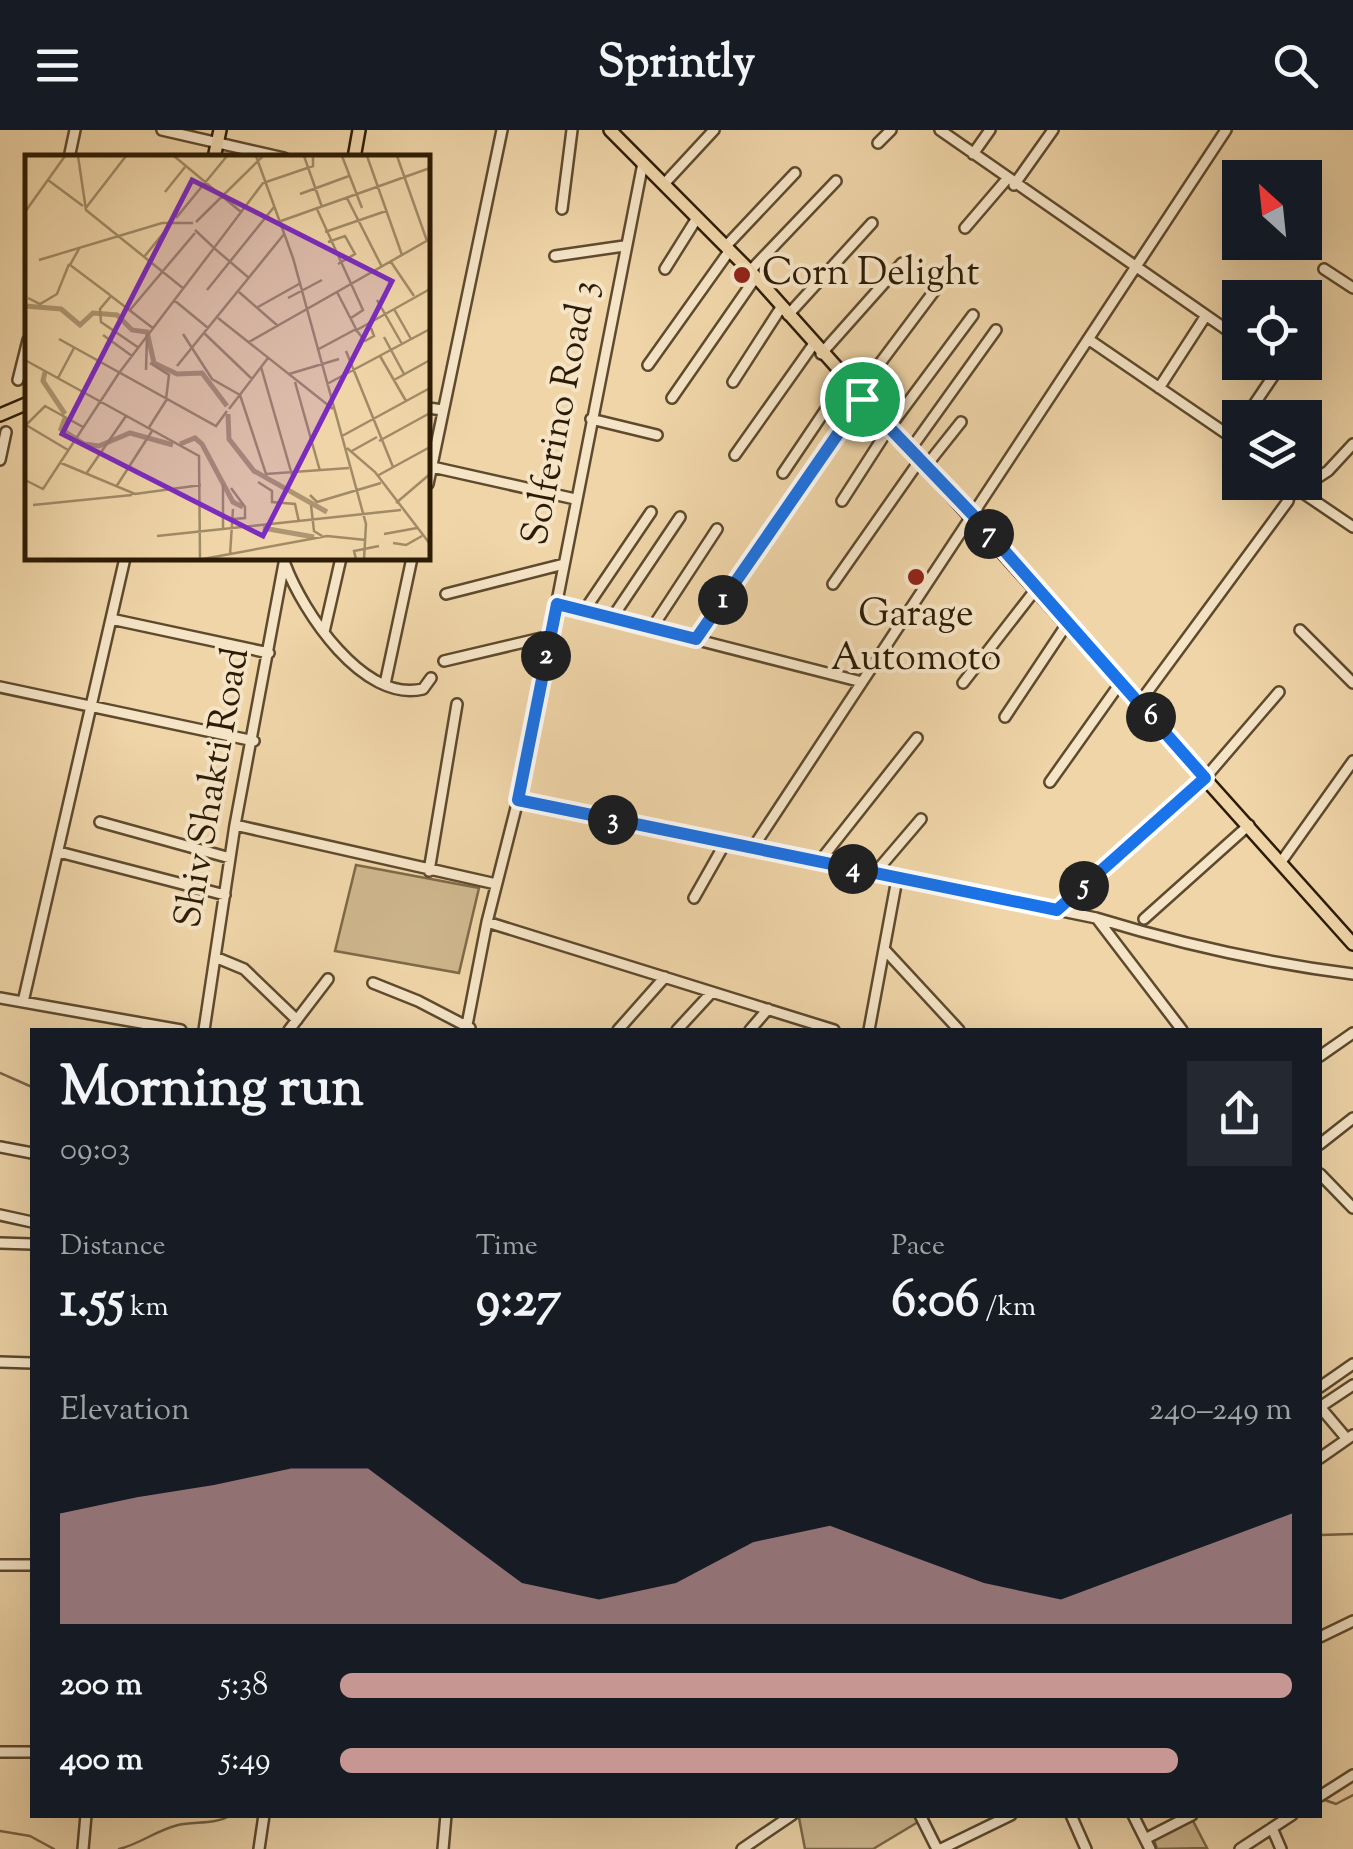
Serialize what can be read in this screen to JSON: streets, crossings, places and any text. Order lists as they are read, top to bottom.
{
  "streets": {
    "street": ["Solferino Road 3", "Shiv Shakti Road"]
  },
  "places": ["Corn Delight", "Garage Automoto"],
  "north": "top left",
  "page": {
    "header": "Sprintly",
    "pins": [
      "7",
      "1",
      "2",
      "6",
      "3",
      "4",
      "5"
    ],
    "heading": ["Morning run", "09:03"],
    "stats": [
      ["Distance", "1.55 km"],
      ["Time", "9:27"],
      ["Pace", "6:06 /km"]
    ],
    "chart": ["Elevation", "240–249 m"],
    "list": [
      {
        "name": "200 m",
        "note": "5:38"
      },
      {
        "name": "400 m",
        "note": "5:49"
      }
    ]
  }
}
